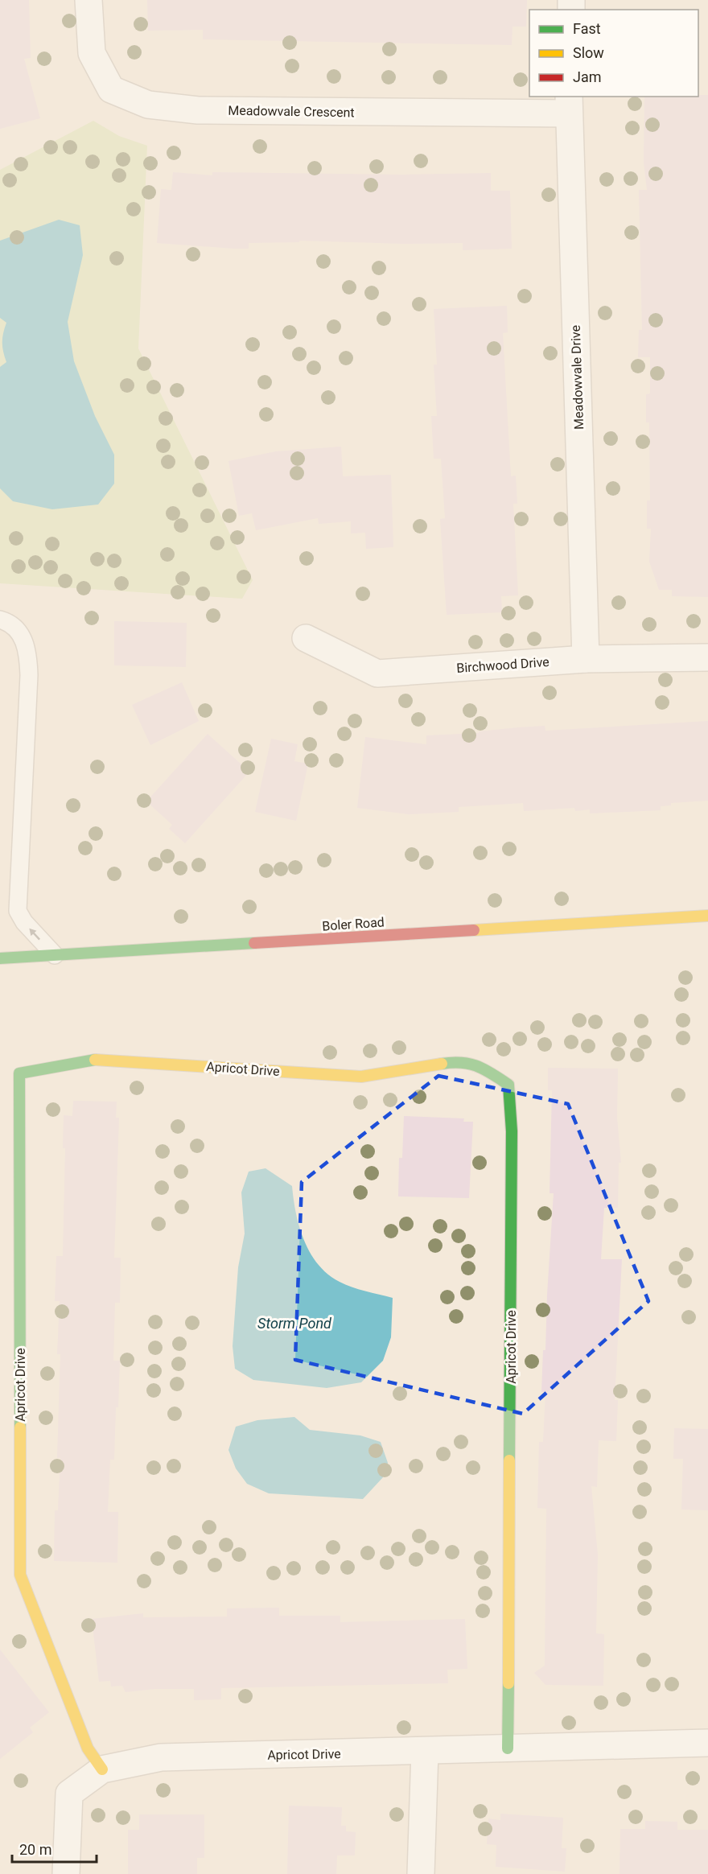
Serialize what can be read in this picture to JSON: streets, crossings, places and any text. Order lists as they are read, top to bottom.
{
  "streets": {
    "street": [
      "Meadowvale Crescent",
      "Meadowvale Drive",
      "Birchwood Drive",
      "Boler Road",
      "Apricot Drive"
    ]
  },
  "crossings": [
    ["Meadowvale Crescent", "Meadowvale Drive"],
    ["Meadowvale Drive", "Birchwood Drive"]
  ],
  "water": ["Storm Pond"],
  "legend": ["Fast", "Slow", "Jam"],
  "scale_bar": "20 m"
}
